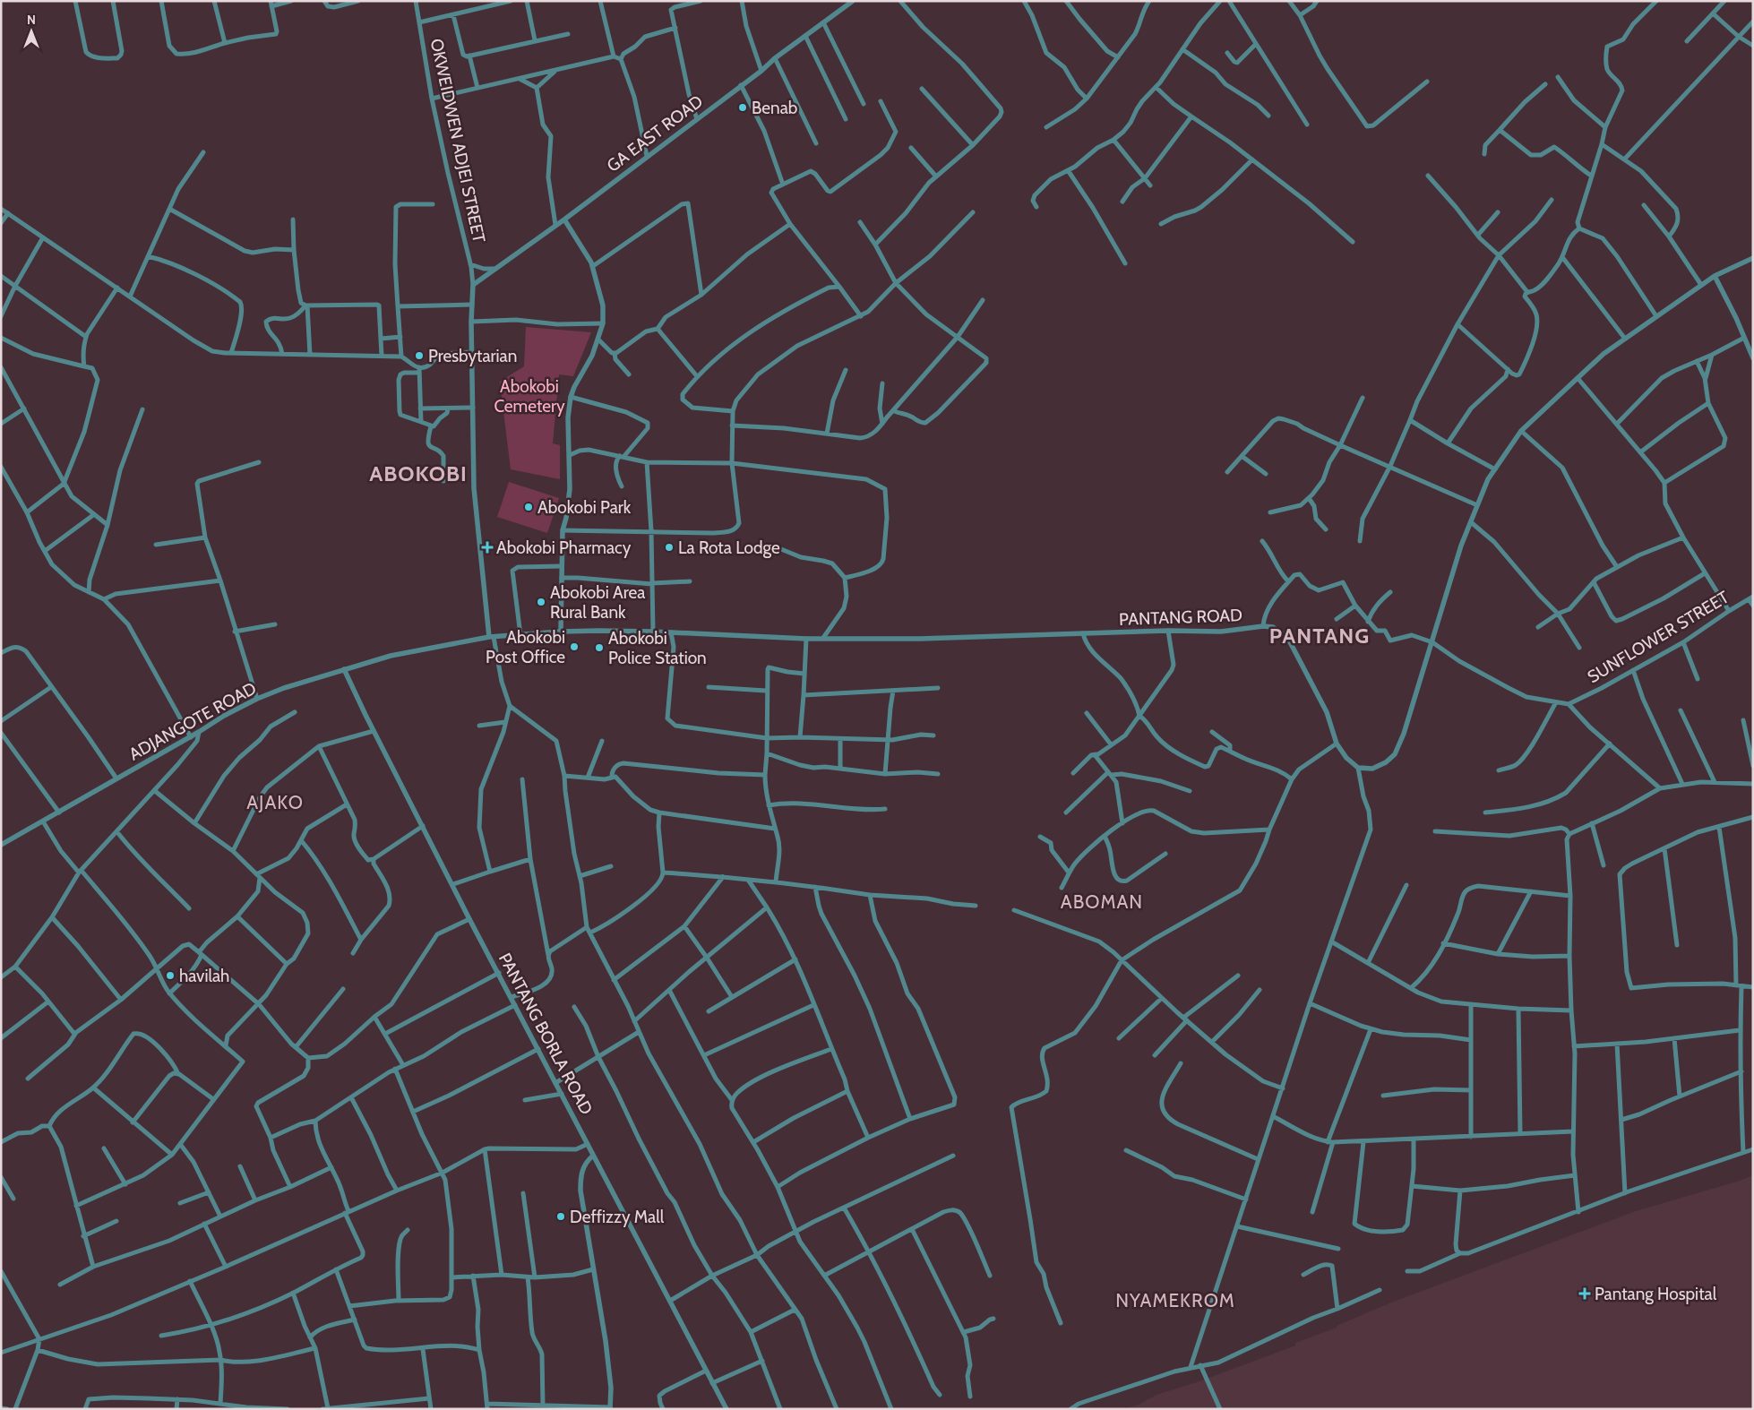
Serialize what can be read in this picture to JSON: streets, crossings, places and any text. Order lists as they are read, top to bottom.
{
  "streets": {
    "street": [
      "GA EAST ROAD",
      "OKWEIDWEN ADJEI STREET",
      "PANTANG ROAD",
      "SUNFLOWER STREET",
      "ADJANGOTE ROAD",
      "PANTANG BORLA ROAD"
    ]
  },
  "crossings": [
    ["GA EAST ROAD", "OKWEIDWEN ADJEI STREET"],
    ["PANTANG ROAD", "ADJANGOTE ROAD"],
    ["ADJANGOTE ROAD", "PANTANG BORLA ROAD"]
  ],
  "districts": [
    "ABOKOBI",
    "PANTANG",
    "AJAKO",
    "ABOMAN",
    "NYAMEKROM"
  ],
  "parks": ["Abokobi Cemetery"],
  "places": {
    "other": [
      "Benab",
      "Presbytarian",
      "Abokobi Park",
      "La Rota Lodge",
      "Abokobi Area Rural Bank",
      "Abokobi Post Office",
      "Abokobi Police Station",
      "havilah",
      "Deffizzy Mall"
    ],
    "health": ["Abokobi Pharmacy", "Pantang Hospital"]
  },
  "north": "top"
}
